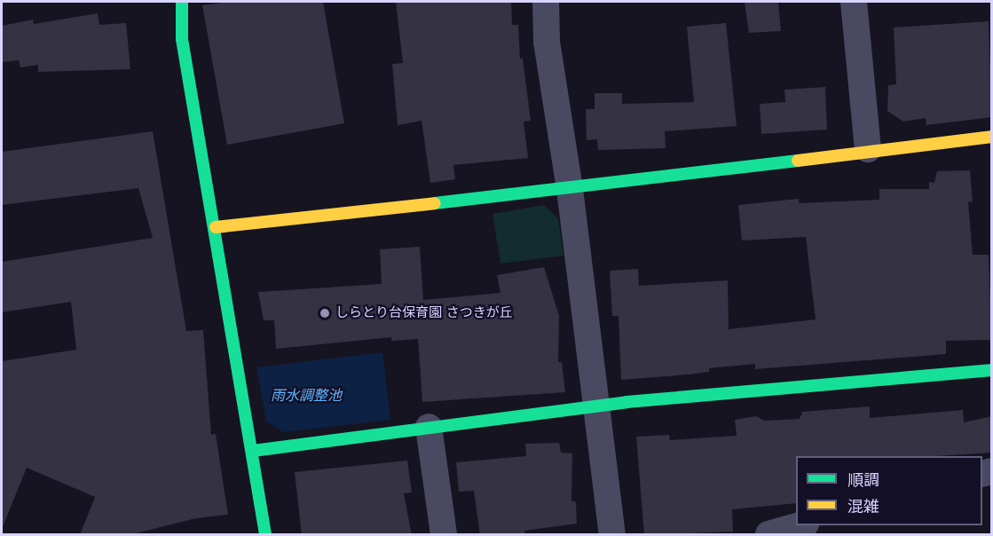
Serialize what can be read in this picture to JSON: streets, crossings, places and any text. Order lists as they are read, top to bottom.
{
  "water": ["雨水調整池"],
  "places": ["しらとり台保育園 さつきが丘"],
  "legend": ["順調", "混雑"]
}
